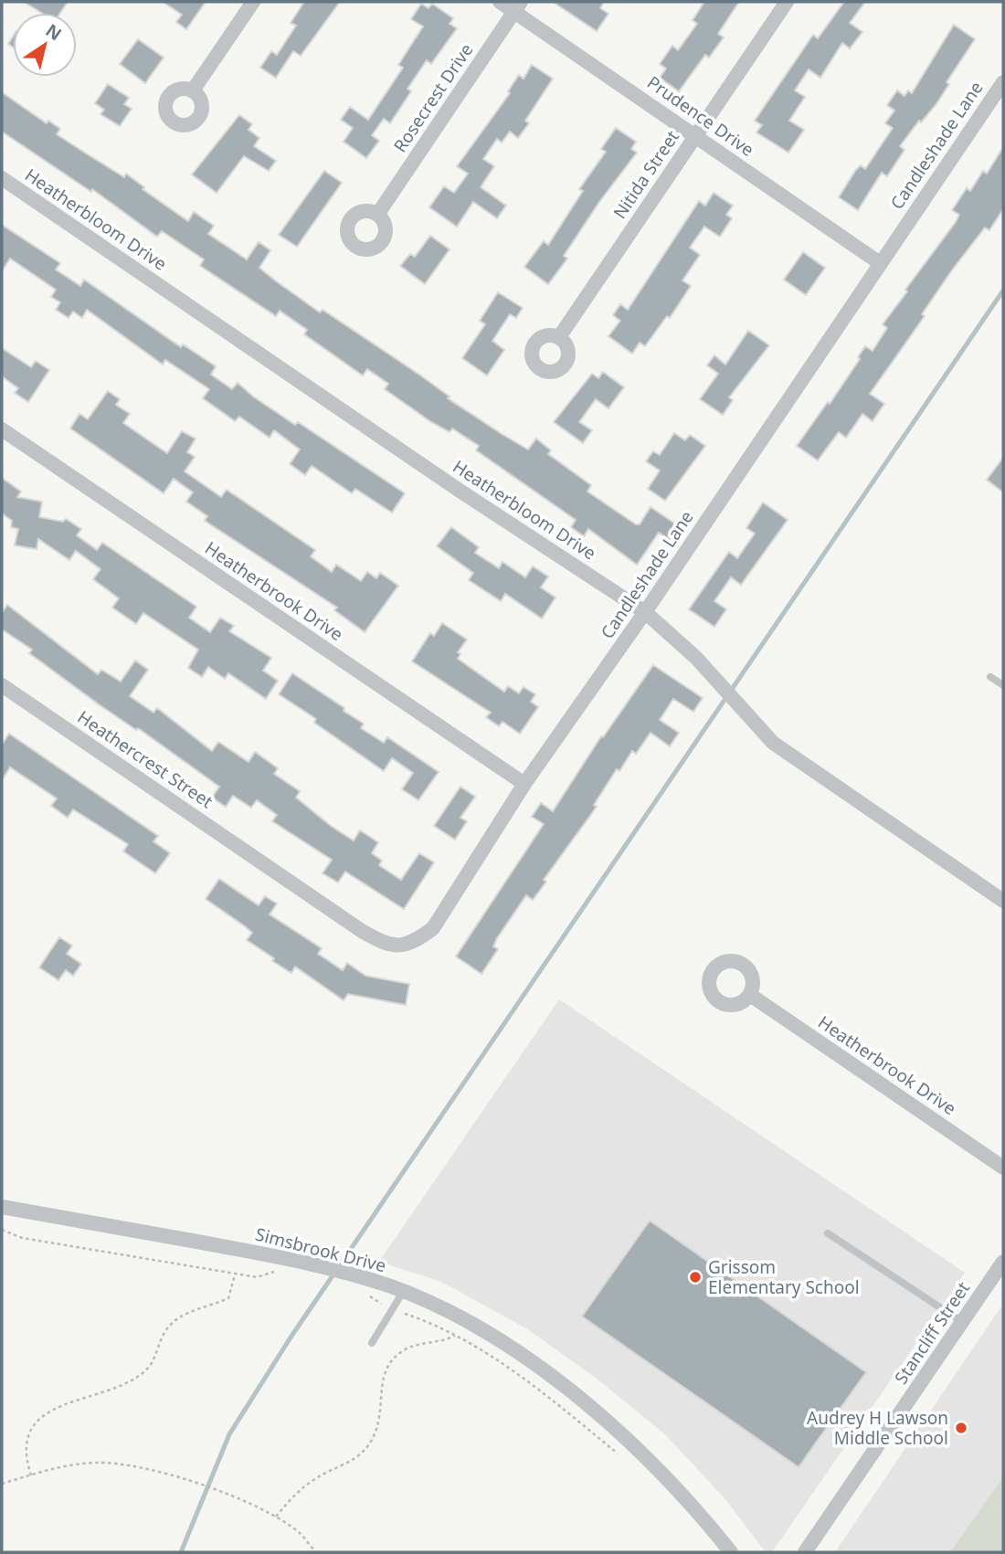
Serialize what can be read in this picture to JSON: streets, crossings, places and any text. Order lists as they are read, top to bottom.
{
  "streets": {
    "street": [
      "Rosecrest Drive",
      "Prudence Drive",
      "Candleshade Lane",
      "Nitida Street",
      "Heatherbloom Drive",
      "Heatherbrook Drive",
      "Heathercrest Street",
      "Simsbrook Drive",
      "Stancliff Street"
    ]
  },
  "crossings": [
    ["Rosecrest Drive", "Prudence Drive"],
    ["Prudence Drive", "Candleshade Lane"],
    ["Prudence Drive", "Nitida Street"],
    ["Candleshade Lane", "Heatherbloom Drive"],
    ["Candleshade Lane", "Heatherbrook Drive"],
    ["Candleshade Lane", "Heathercrest Street"]
  ],
  "places": ["Grissom Elementary School", "Audrey H Lawson Middle School"],
  "north": "top right"
}
